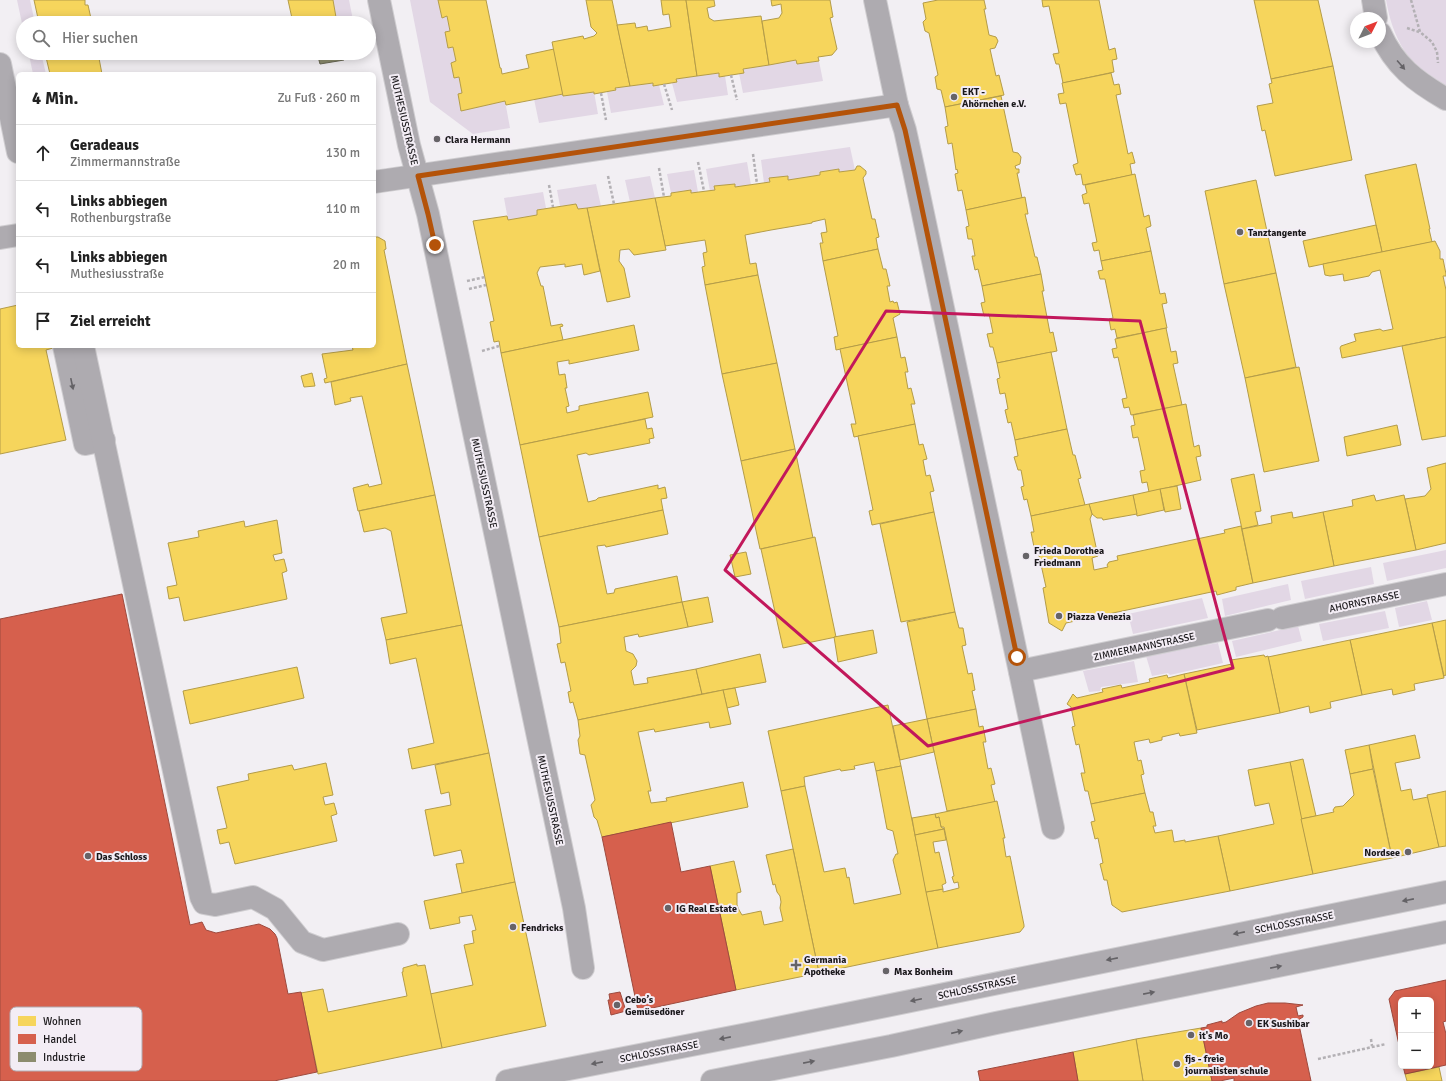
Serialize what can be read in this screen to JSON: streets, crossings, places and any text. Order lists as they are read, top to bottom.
{
  "streets": {
    "street": [
      "MUTHESIUSSTRASSE",
      "AHORNSTRASSE",
      "ZIMMERMANNSTRASSE",
      "SCHLOSSSTRASSE"
    ]
  },
  "crossings": [
    ["AHORNSTRASSE", "ZIMMERMANNSTRASSE"]
  ],
  "places": {
    "other": [
      "EKT - Ahörnchen e.V.",
      "Clara Hermann",
      "Tanztangente",
      "Frieda Dorothea Friedmann",
      "Piazza Venezia",
      "Nordsee",
      "Das Schloss",
      "IG Real Estate",
      "Fendricks",
      "Max Bonheim",
      "Cebo’s Gemüsedöner",
      "EK Sushibar",
      "it's Mo",
      "fjs - freie journalisten schule"
    ],
    "health": ["Germania Apotheke"]
  },
  "legend": ["Wohnen", "Handel", "Industrie"],
  "north": "top right",
  "page": {
    "search": "Hier suchen",
    "heading": ["4 Min.", "Zu Fuß · 260 m"],
    "list": [
      ["Geradeaus", "Zimmermannstraße", "130 m"],
      ["Links abbiegen", "Rothenburgstraße", "110 m"],
      ["Links abbiegen", "Muthesiusstraße", "20 m"],
      "Ziel erreicht"
    ],
    "map_buttons": ["+", "−"]
  }
}
